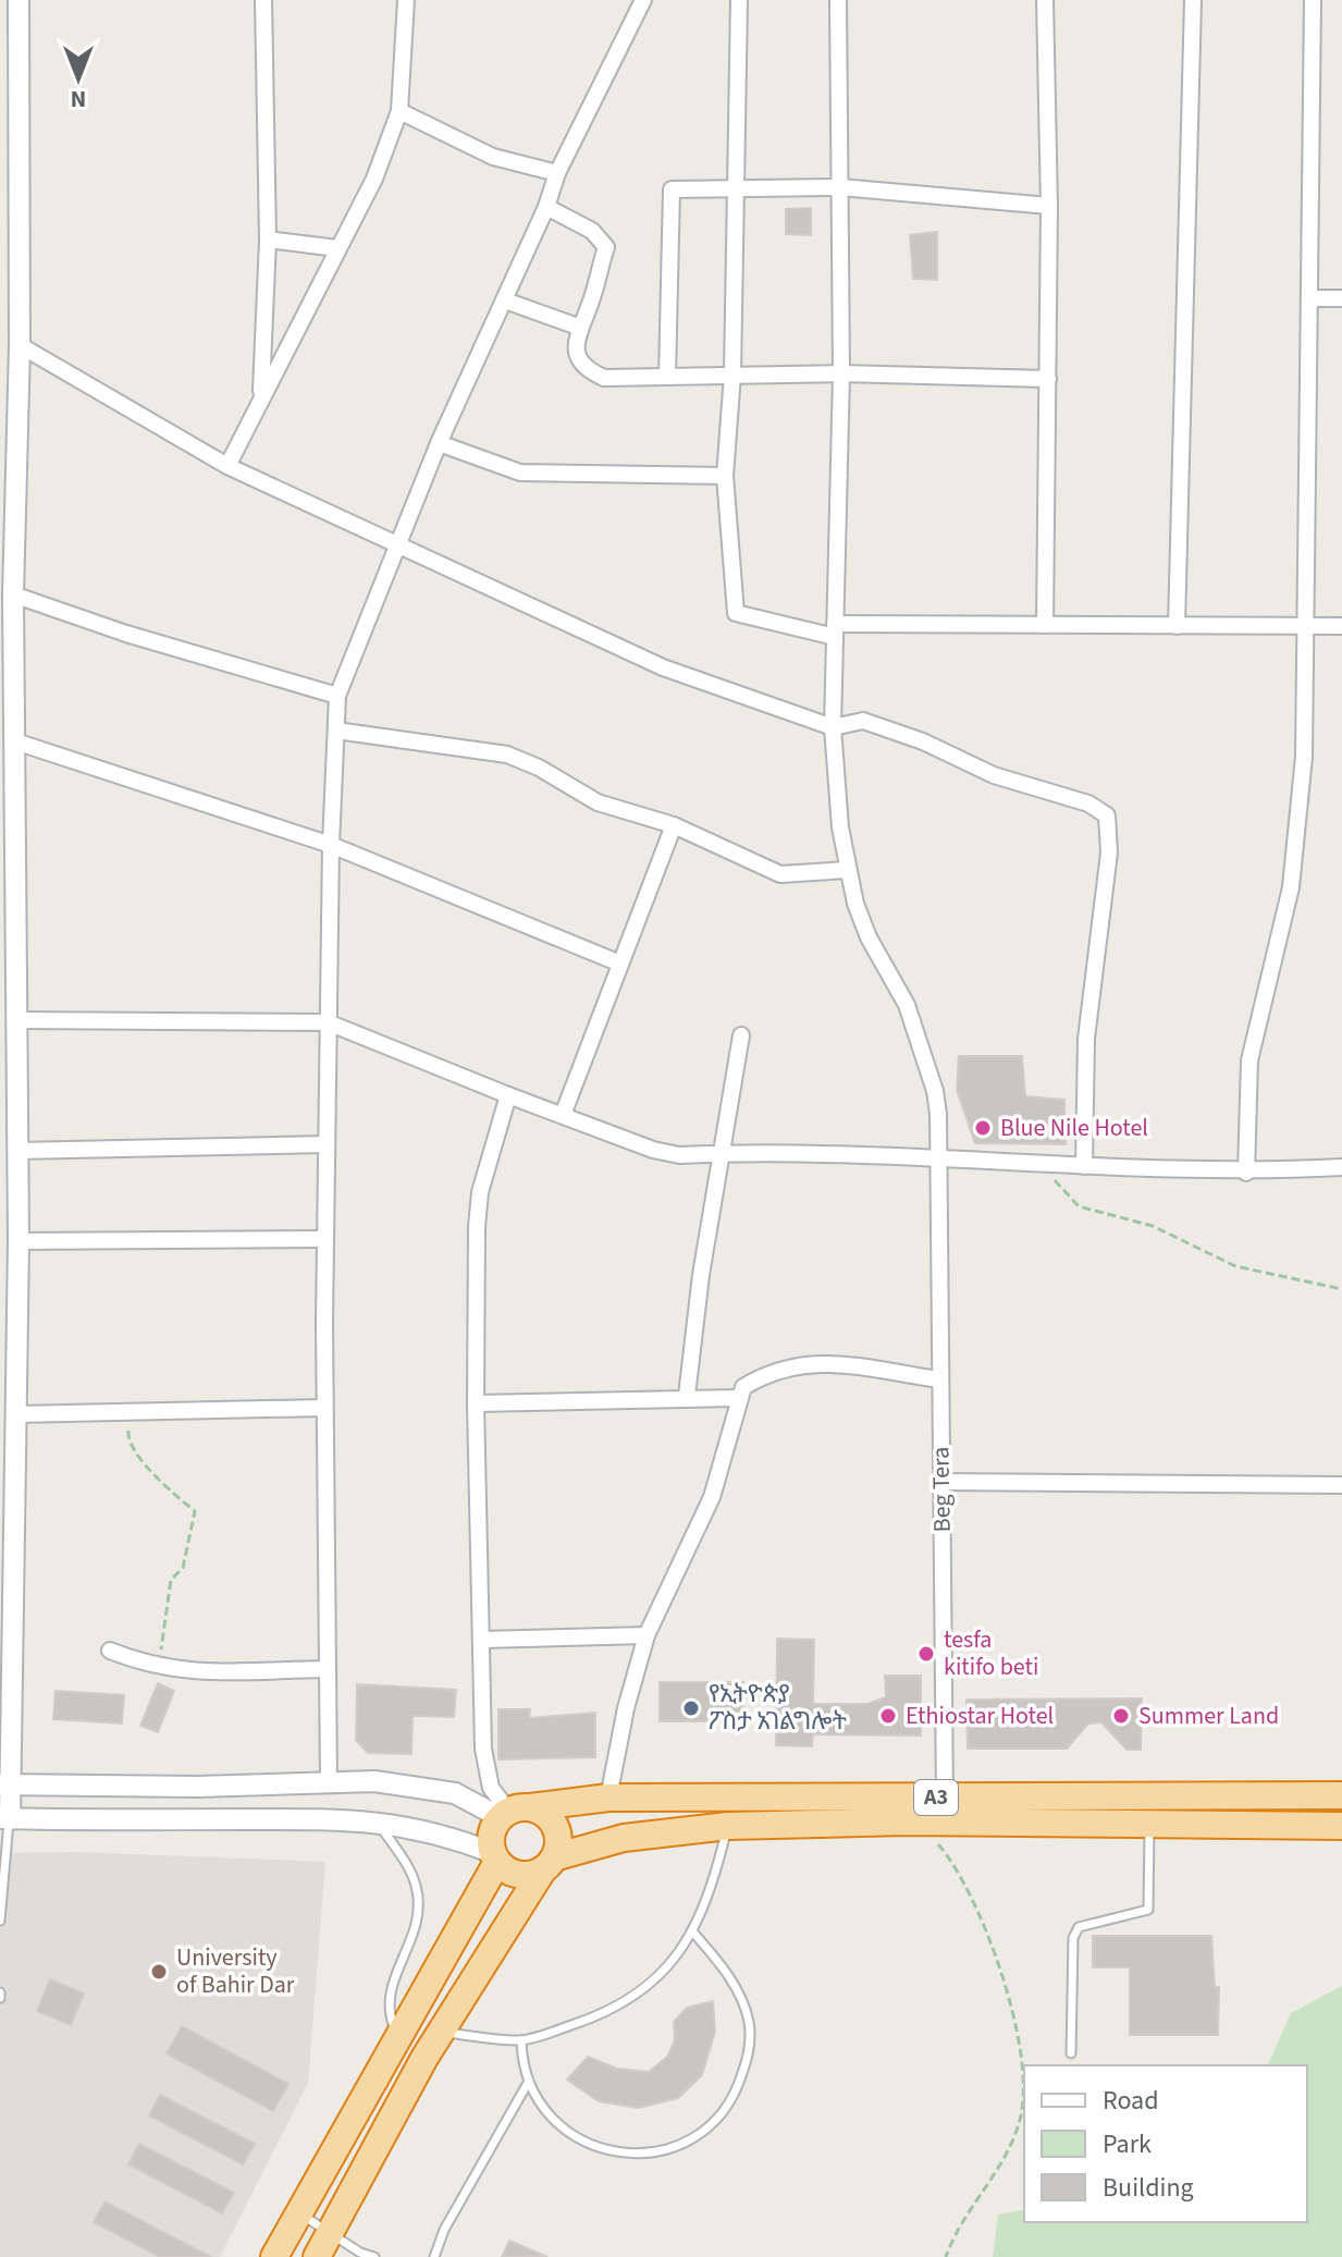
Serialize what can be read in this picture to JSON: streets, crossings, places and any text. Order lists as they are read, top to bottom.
{
  "streets": {
    "highway": ["A3"],
    "street": ["Beg Tera"]
  },
  "crossings": [
    ["Beg Tera", "A3"]
  ],
  "places": [
    "Blue Nile Hotel",
    "tesfa kitifo beti",
    "የኢትዮጵያ ፖስታ አገልግሎት",
    "Ethiostar Hotel",
    "Summer Land",
    "University of Bahir Dar"
  ],
  "legend": ["Road", "Park", "Building"],
  "north": "bottom"
}
